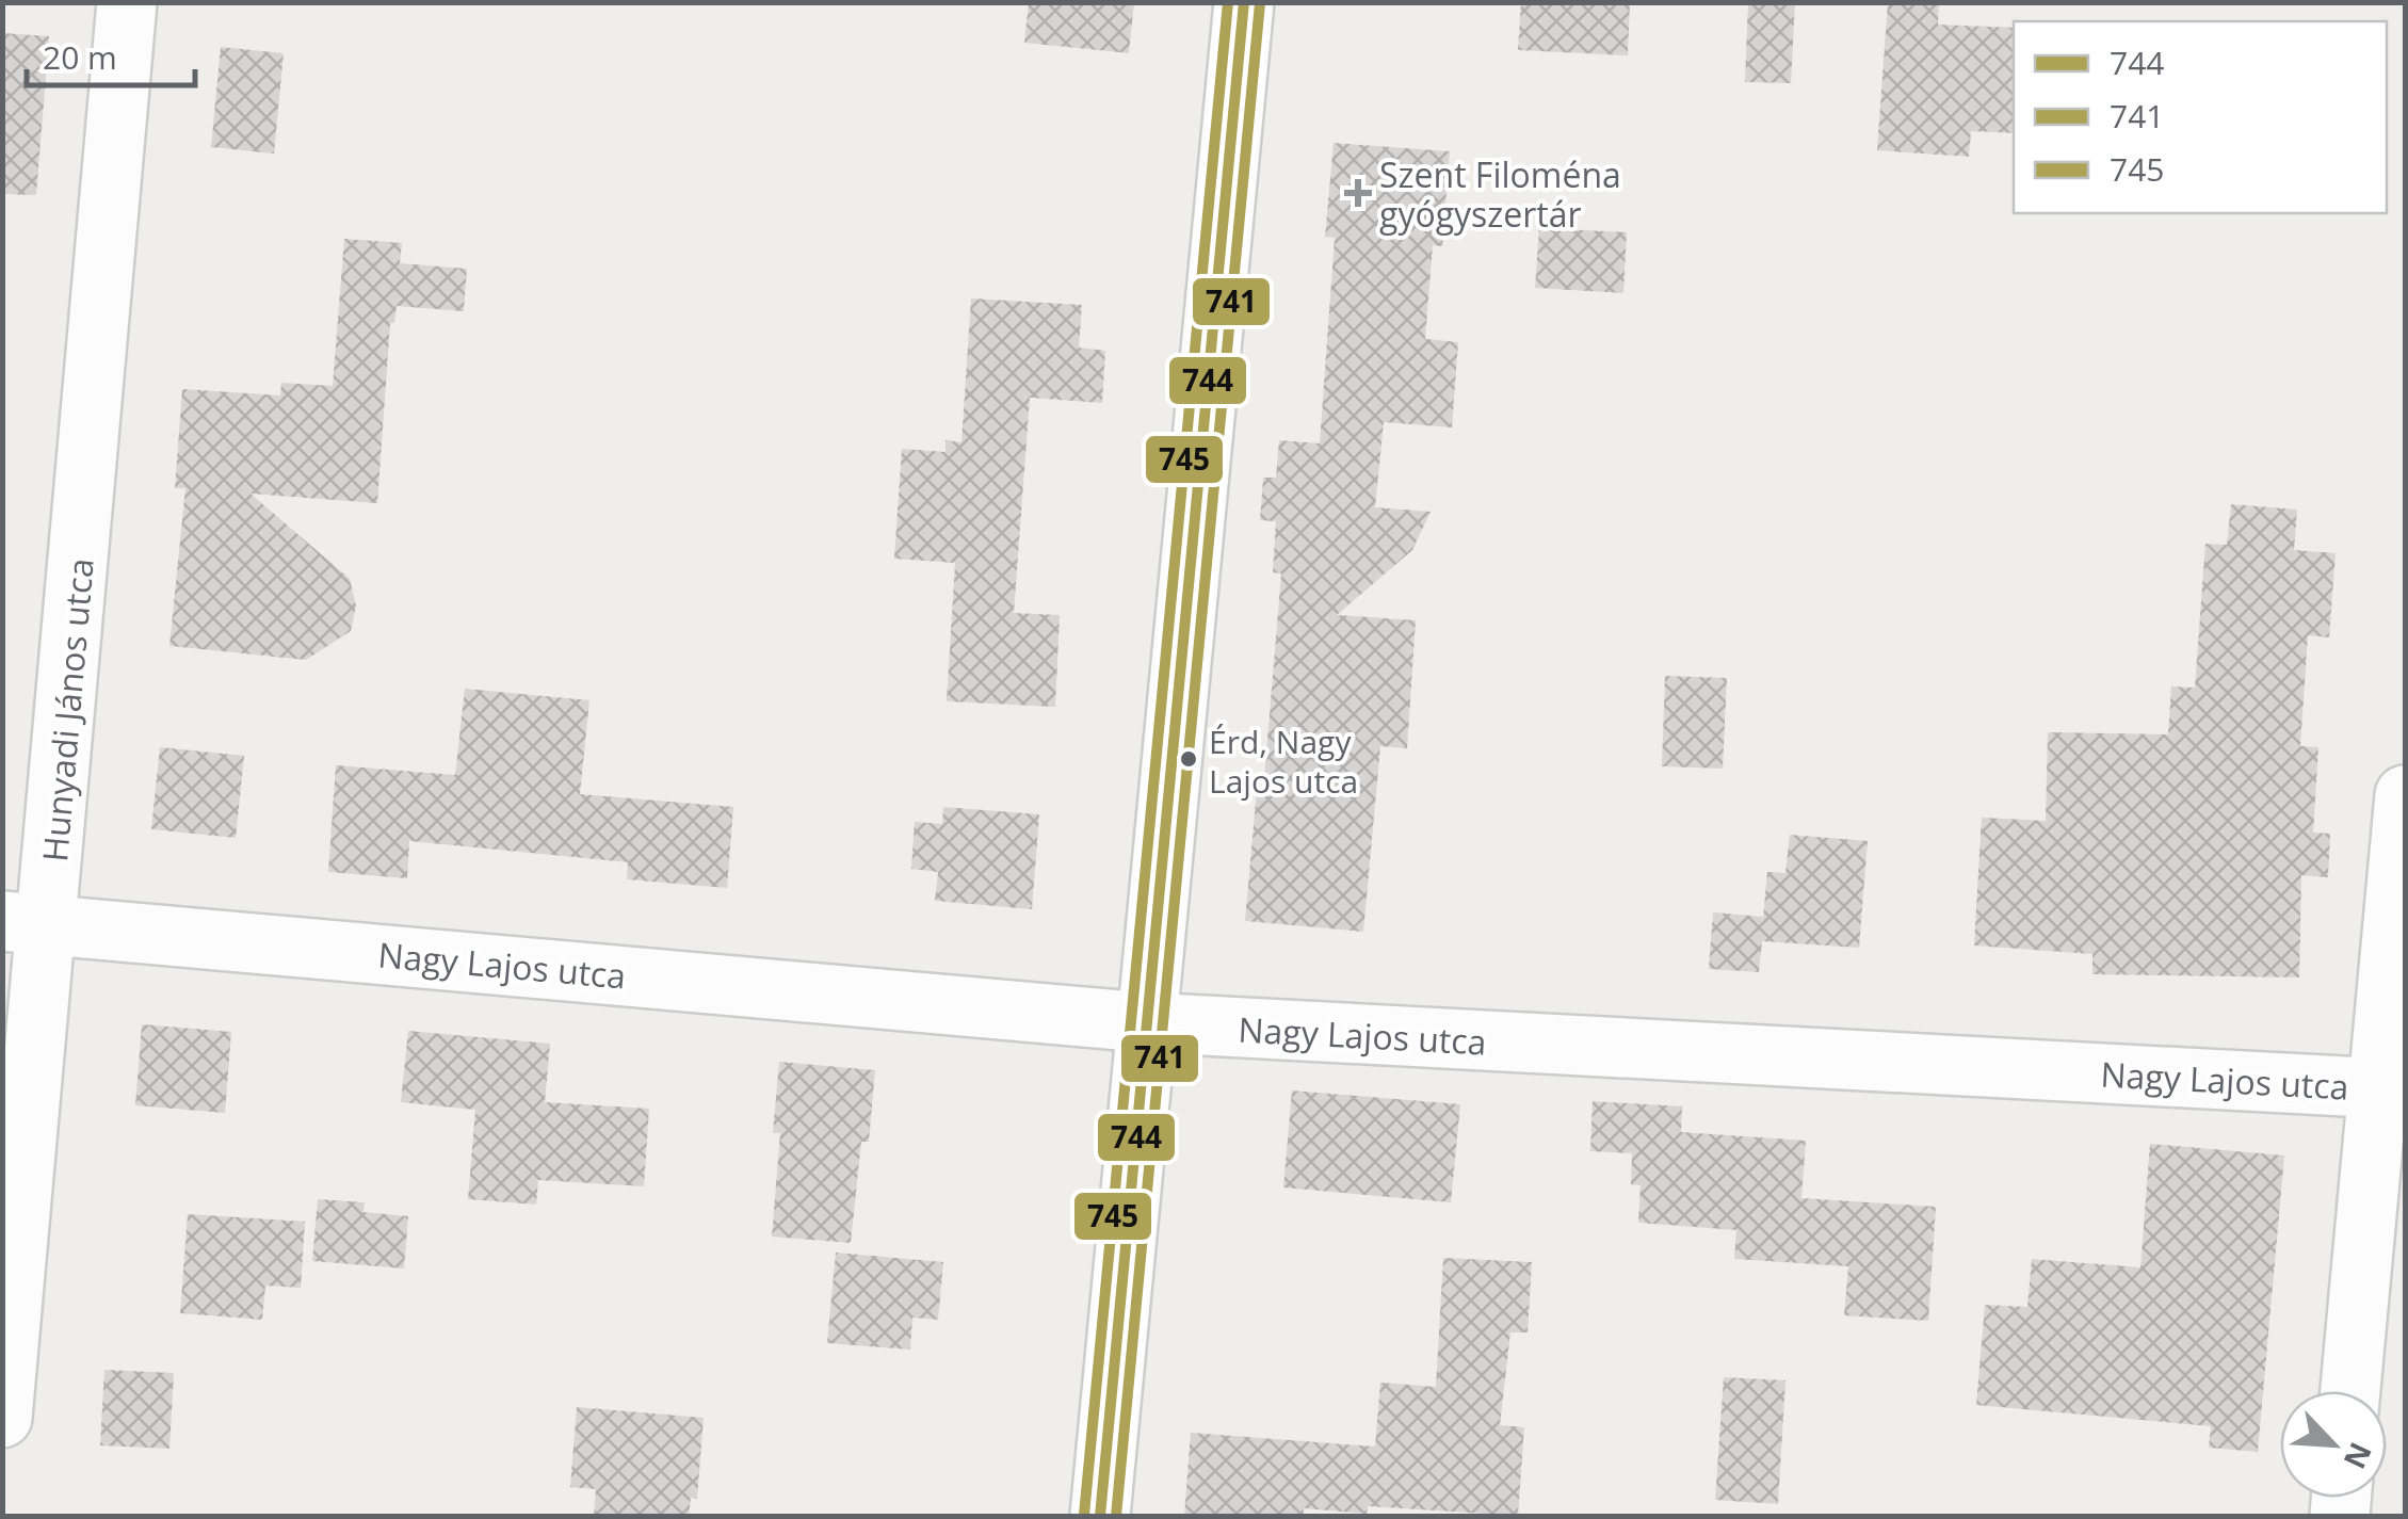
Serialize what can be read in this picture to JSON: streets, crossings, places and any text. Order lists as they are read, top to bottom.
{
  "streets": {
    "street": ["Hunyadi János utca", "Nagy Lajos utca"]
  },
  "crossings": [
    ["Hunyadi János utca", "Nagy Lajos utca"]
  ],
  "places": {
    "health": ["Szent Filoména gyógyszertár"],
    "other": ["Érd, Nagy Lajos utca"]
  },
  "lines": ["transit line 744", "transit line 745", "transit line 741"],
  "legend": ["744", "741", "745"],
  "scale_bar": "20 m",
  "north": "bottom right"
}
